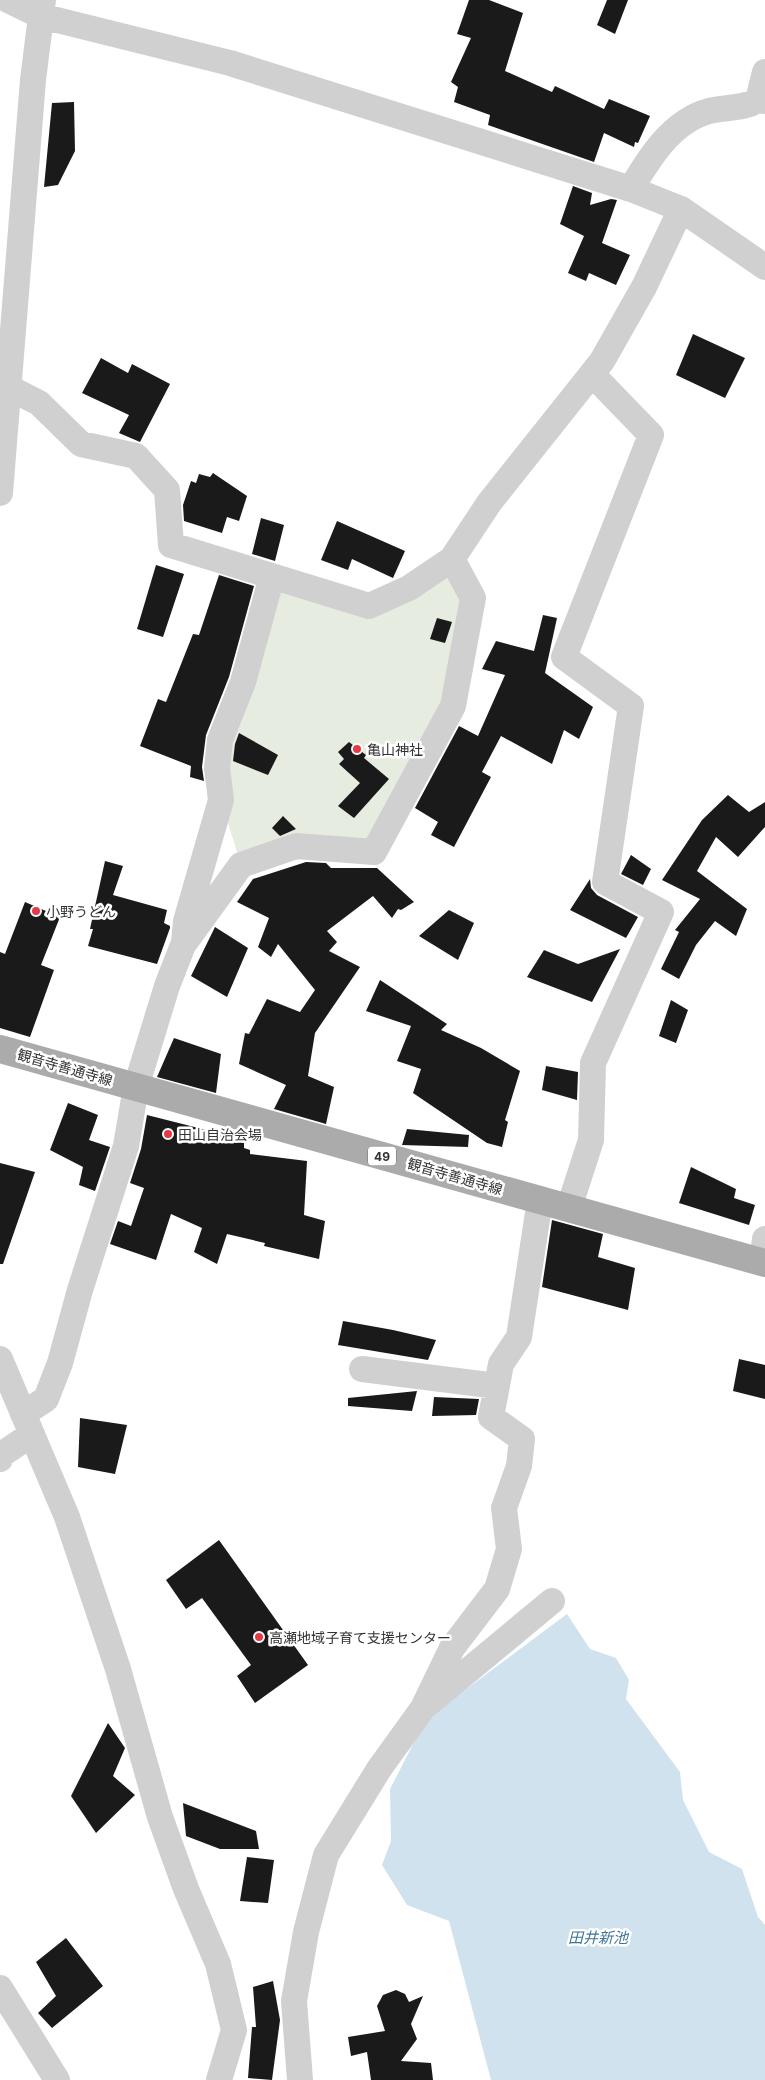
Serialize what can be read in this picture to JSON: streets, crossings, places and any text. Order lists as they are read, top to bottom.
{
  "streets": {
    "main road": ["観音寺善通寺線", "49"]
  },
  "water": ["田井新池"],
  "places": [
    "亀山神社",
    "小野うどん",
    "田山自治会場",
    "高瀬地域子育て支援センター"
  ]
}
